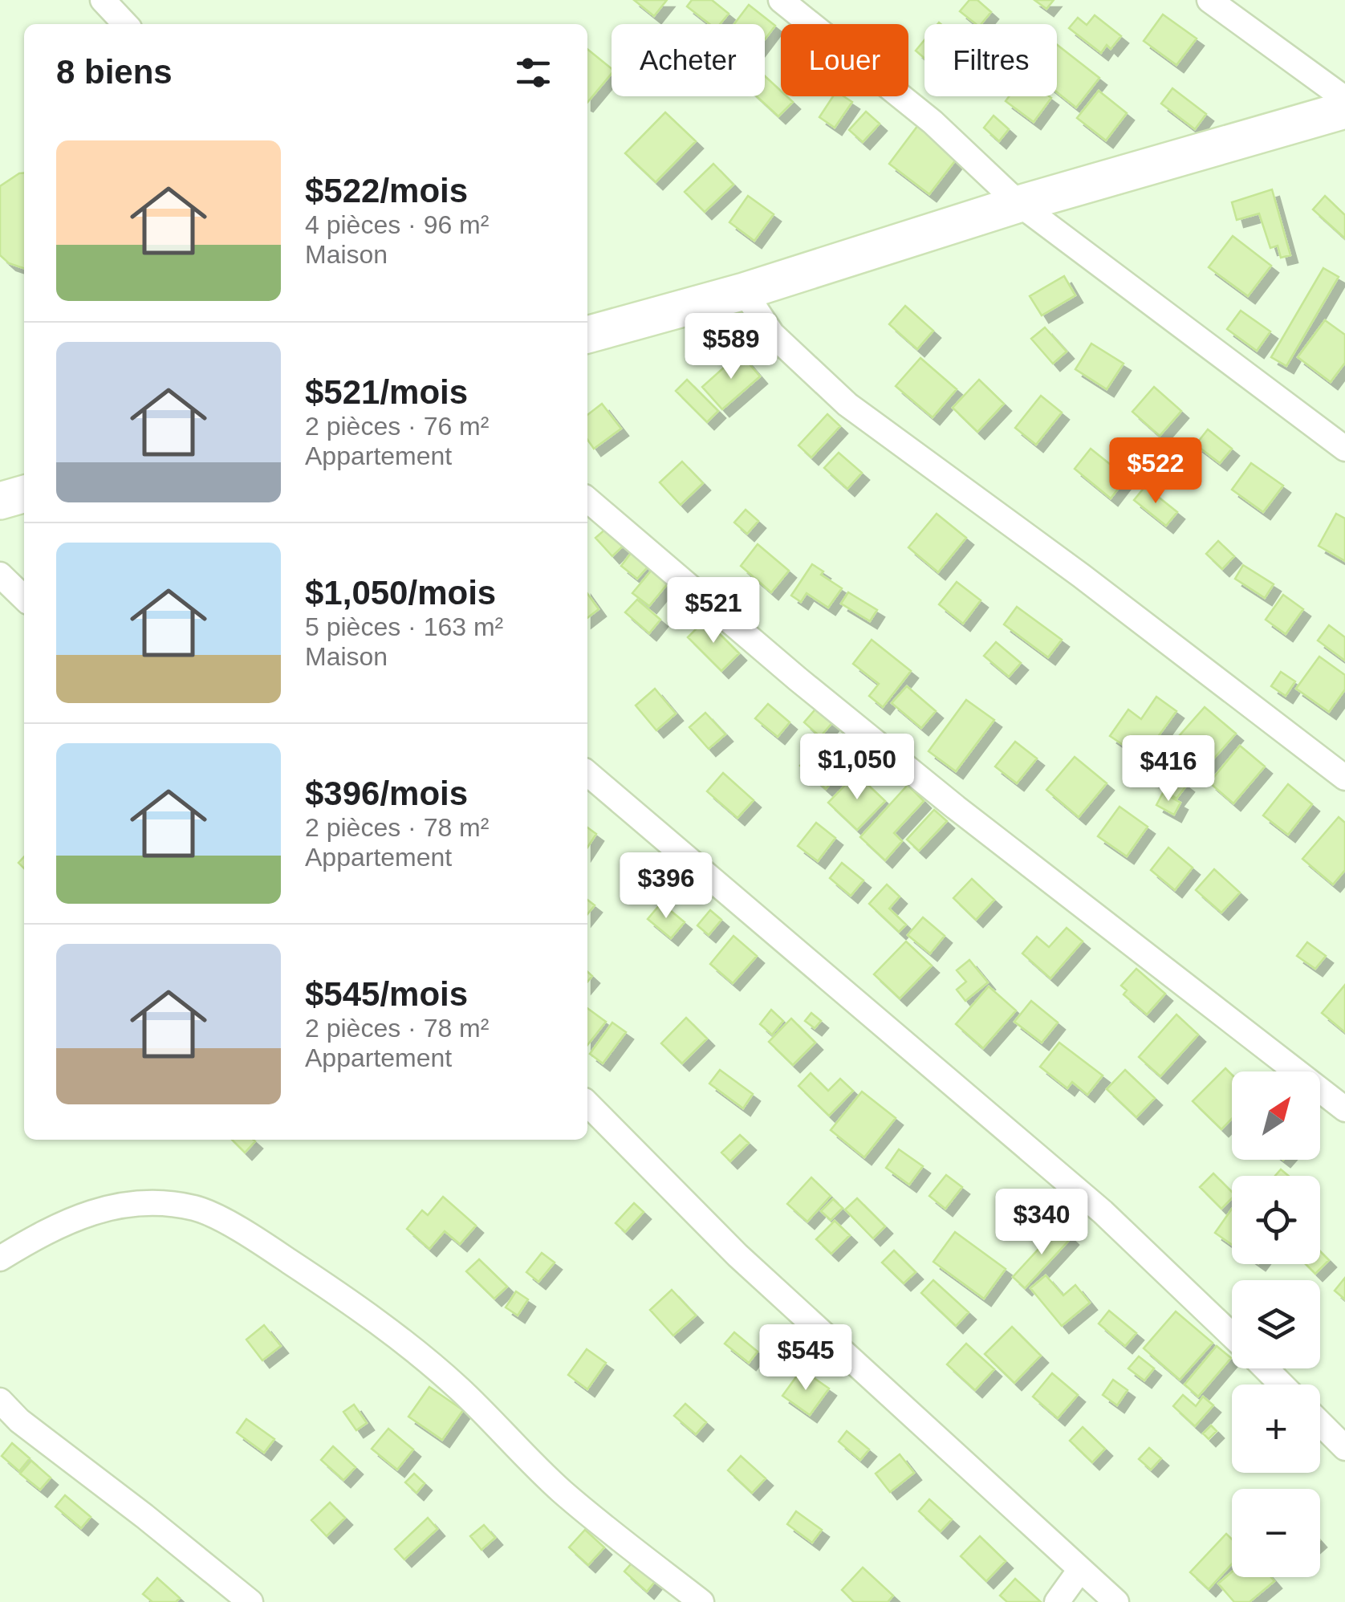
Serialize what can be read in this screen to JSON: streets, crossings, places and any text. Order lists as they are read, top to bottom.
{
  "north": "top right",
  "page": {
    "chip": ["Acheter", "Louer", "Filtres"],
    "heading": "8 biens",
    "list": [
      {
        "name": "$522/mois",
        "note": "4 pièces · 96 m² · Maison"
      },
      {
        "name": "$521/mois",
        "note": "2 pièces · 76 m² · Appartement"
      },
      {
        "name": "$1,050/mois",
        "note": "5 pièces · 163 m² · Maison"
      },
      {
        "name": "$396/mois",
        "note": "2 pièces · 78 m² · Appartement"
      },
      {
        "name": "$545/mois",
        "note": "2 pièces · 78 m² · Appartement"
      }
    ],
    "price": [
      "$589",
      "$522",
      "$521",
      "$1,050",
      "$416",
      "$396",
      "$340",
      "$545"
    ],
    "map_buttons": ["+", "−"]
  }
}
